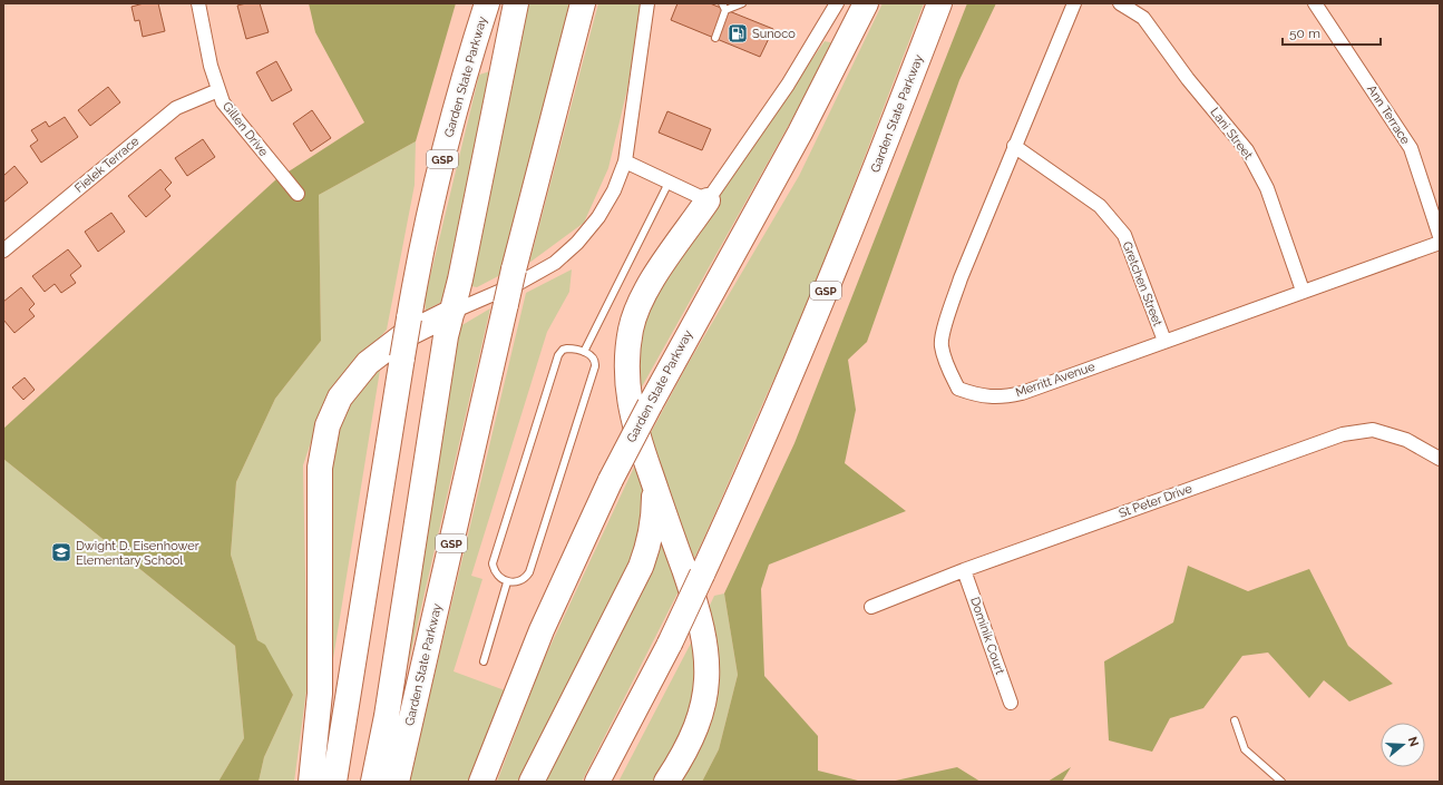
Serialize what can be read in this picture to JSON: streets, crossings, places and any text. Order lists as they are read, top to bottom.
{
  "streets": {
    "highway": ["Garden State Parkway", "GSP"],
    "street": [
      "Ann Terrace",
      "Gillen Drive",
      "Lani Street",
      "Fielek Terrace",
      "Gretchen Street",
      "Merritt Avenue",
      "St Peter Drive",
      "Dominik Court"
    ]
  },
  "crossings": [
    ["Gillen Drive", "Fielek Terrace"],
    ["Lani Street", "Merritt Avenue"],
    ["Gretchen Street", "Merritt Avenue"],
    ["St Peter Drive", "Dominik Court"]
  ],
  "places": {
    "fuel station": ["Sunoco"],
    "school or university": ["Dwight D. Eisenhower Elementary School"]
  },
  "scale_bar": "50 m",
  "north": "right"
}
